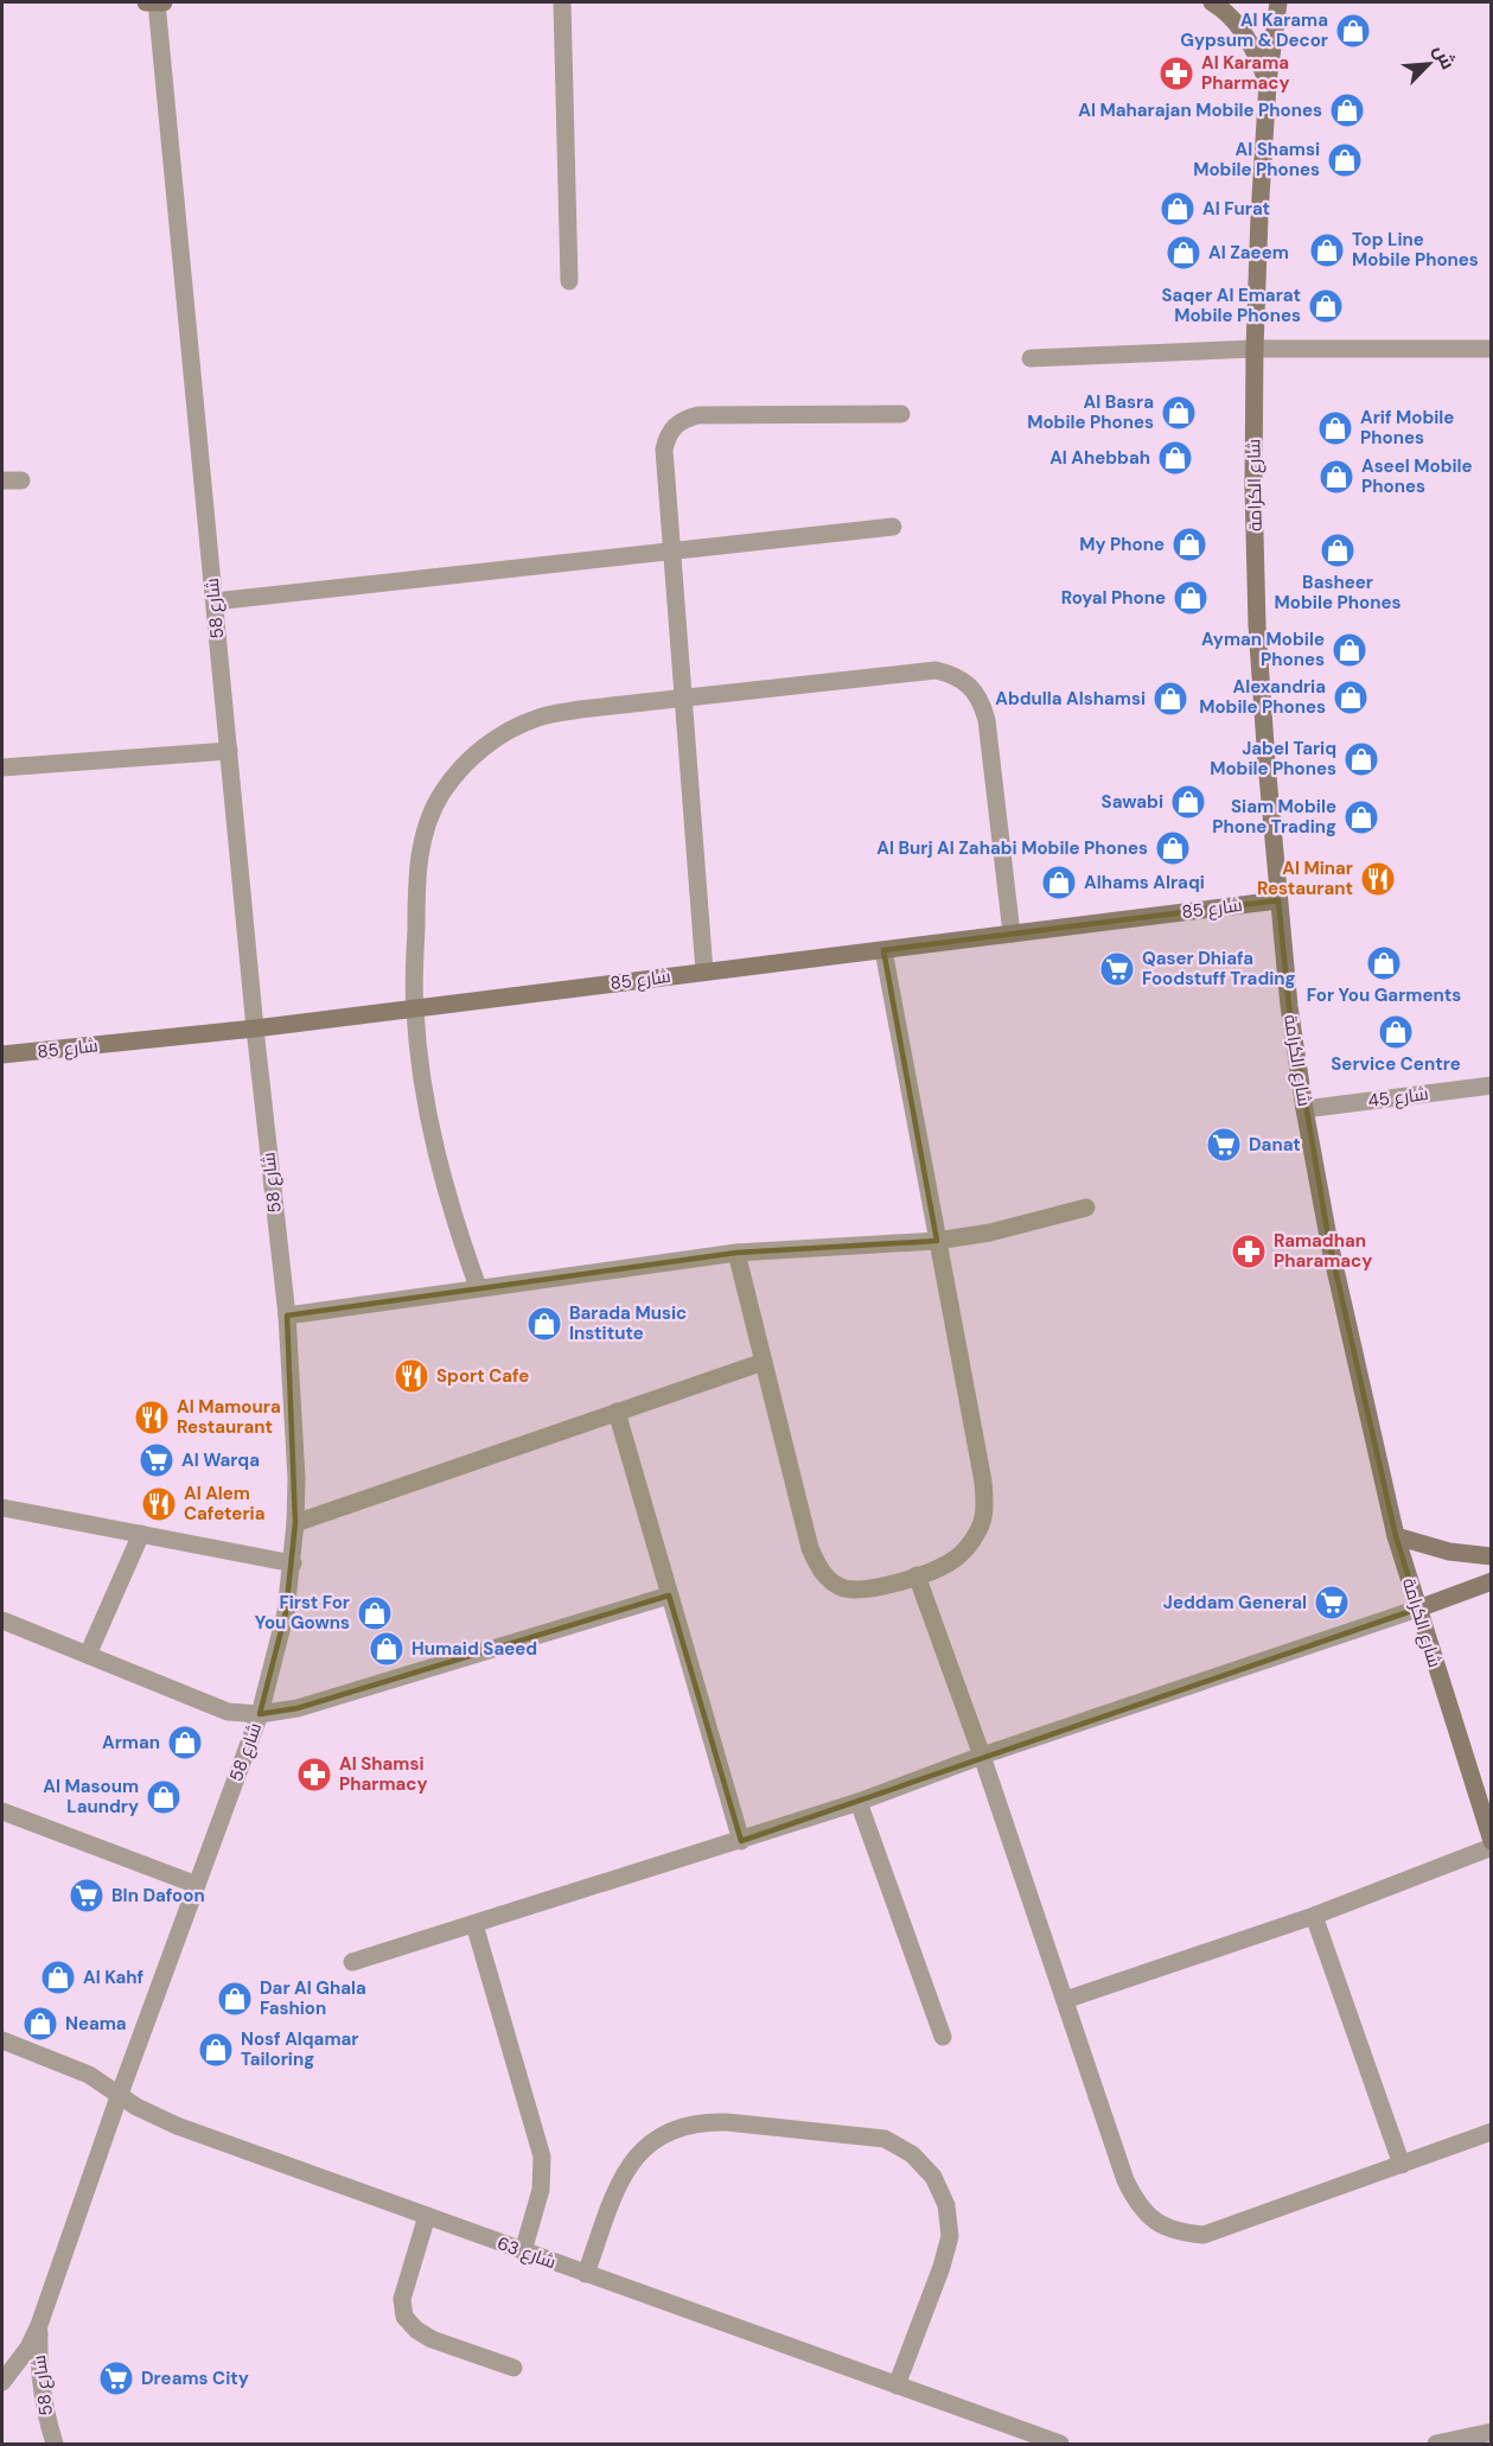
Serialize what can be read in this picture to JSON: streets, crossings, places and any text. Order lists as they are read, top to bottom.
{
  "streets": {
    "main road": ["شارع الكرامة", "شارع 85"],
    "street": ["شارع 58", "شارع 45", "شارع 63"]
  },
  "crossings": [
    ["شارع الكرامة", "شارع 85"],
    ["شارع الكرامة", "شارع 45"],
    ["شارع 58", "شارع 85"],
    ["شارع 58", "شارع 63"]
  ],
  "places": {
    "shop": [
      "Al Karama Gypsum & Decor",
      "Al Maharajan Mobile Phones",
      "Al Shamsi Mobile Phones",
      "Al Furat",
      "Top Line Mobile Phones",
      "Al Zaeem",
      "Saqer Al Emarat Mobile Phones",
      "Al Basra Mobile Phones",
      "Arif Mobile Phones",
      "Al Ahebbah",
      "Aseel Mobile Phones",
      "My Phone",
      "Basheer Mobile Phones",
      "Royal Phone",
      "Ayman Mobile Phones",
      "Alexandria Mobile Phones",
      "Abdulla Alshamsi",
      "Jabel Tariq Mobile Phones",
      "Sawabi",
      "Siam Mobile Phone Trading",
      "Al Burj Al Zahabi Mobile Phones",
      "Alhams Alraqi",
      "For You Garments",
      "Service Centre",
      "Barada Music Institute",
      "First For You Gowns",
      "Humaid Saeed",
      "Arman",
      "Al Masoum Laundry",
      "Al Kahf",
      "Dar Al Ghala Fashion",
      "Neama",
      "Nosf Alqamar Tailoring"
    ],
    "pharmacy": ["Al Karama Pharmacy", "Ramadhan Pharamacy", "Al Shamsi Pharmacy"],
    "restaurant": [
      "Al Minar Restaurant",
      "Sport Cafe",
      "Al Mamoura Restaurant",
      "Al Alem Cafeteria"
    ],
    "supermarket": [
      "Qaser Dhiafa Foodstuff Trading",
      "Danat",
      "Al Warqa",
      "Jeddam General",
      "BIn Dafoon",
      "Dreams City"
    ]
  },
  "north": "top right"
}
